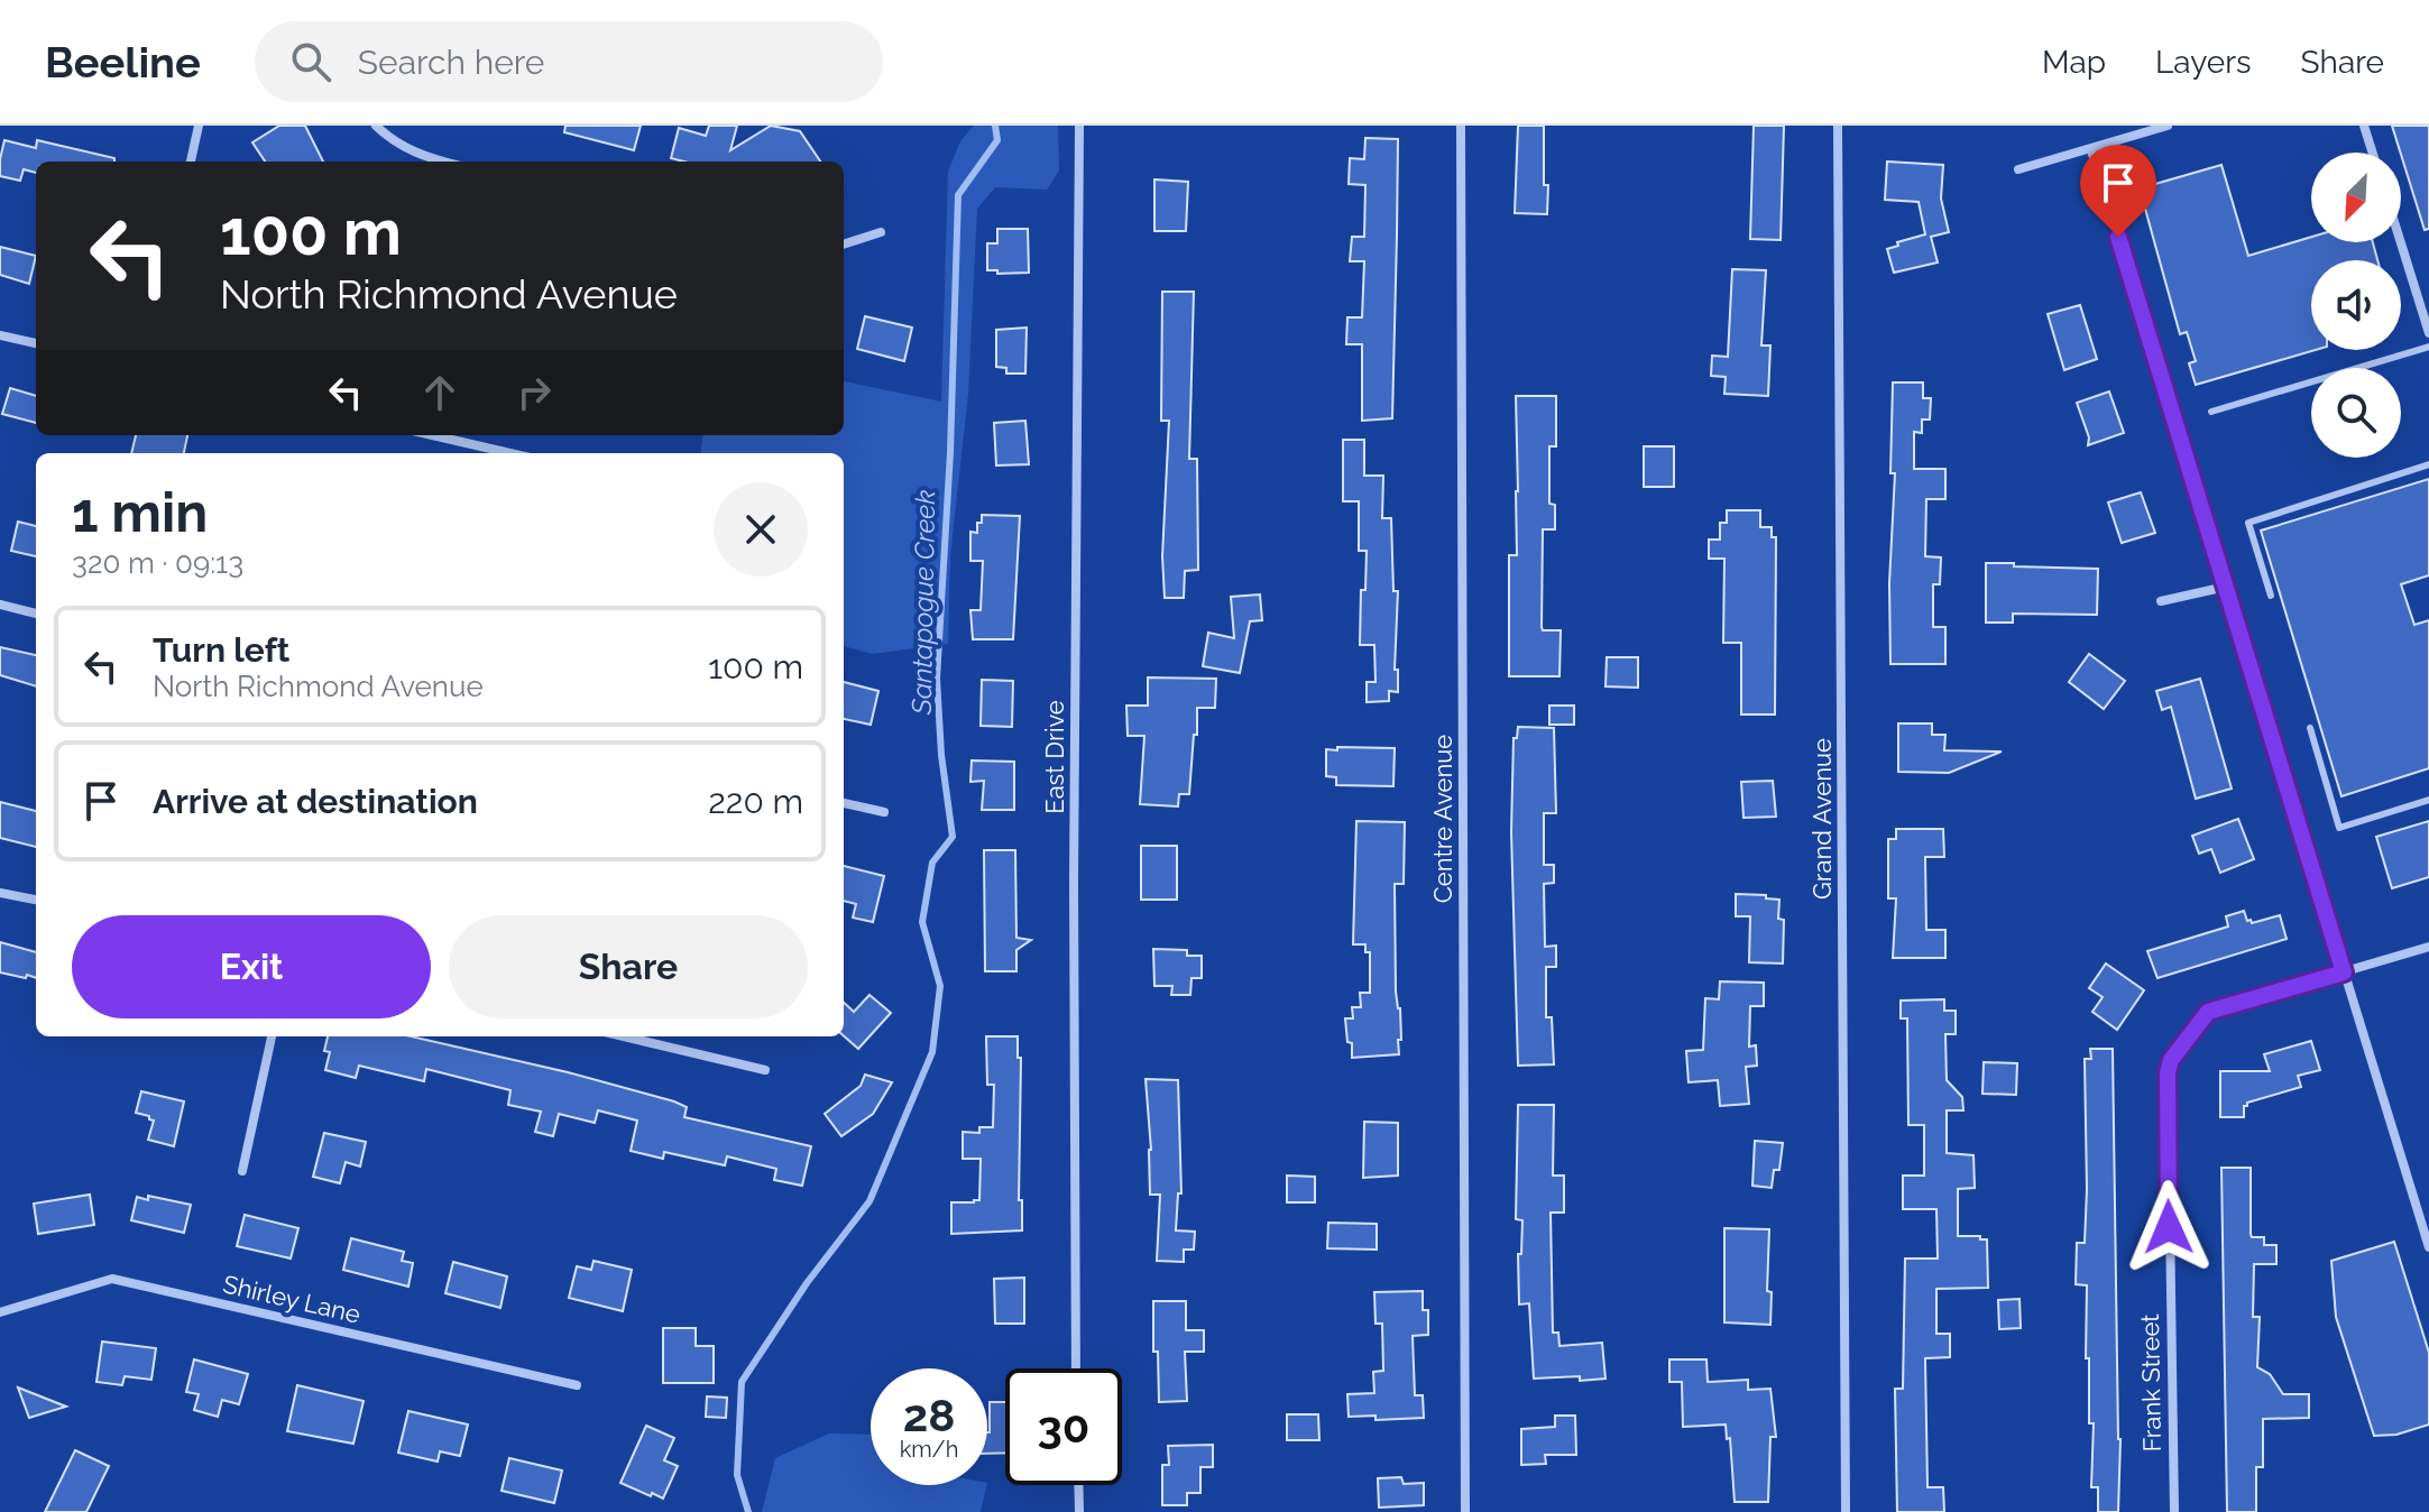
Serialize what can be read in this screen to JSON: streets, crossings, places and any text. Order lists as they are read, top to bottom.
{
  "streets": {
    "street": [
      "East Drive",
      "Centre Avenue",
      "Grand Avenue",
      "Shirley Lane",
      "Frank Street"
    ]
  },
  "water": ["Santapogue Creek"],
  "north": "bottom left",
  "page": {
    "header": "Beeline",
    "search": "Search here",
    "nav": ["Map", "Layers", "Share"],
    "turn": ["100 m", "North Richmond Avenue"],
    "heading": ["1 min", "320 m · 09:13"],
    "list": [
      {
        "name": "Turn left",
        "note": "North Richmond Avenue",
        "value": "100 m"
      },
      {
        "name": "Arrive at destination",
        "value": "220 m"
      }
    ],
    "buttons": ["Exit", "Share"],
    "speed": "28 km/h",
    "limit": "30"
  }
}
